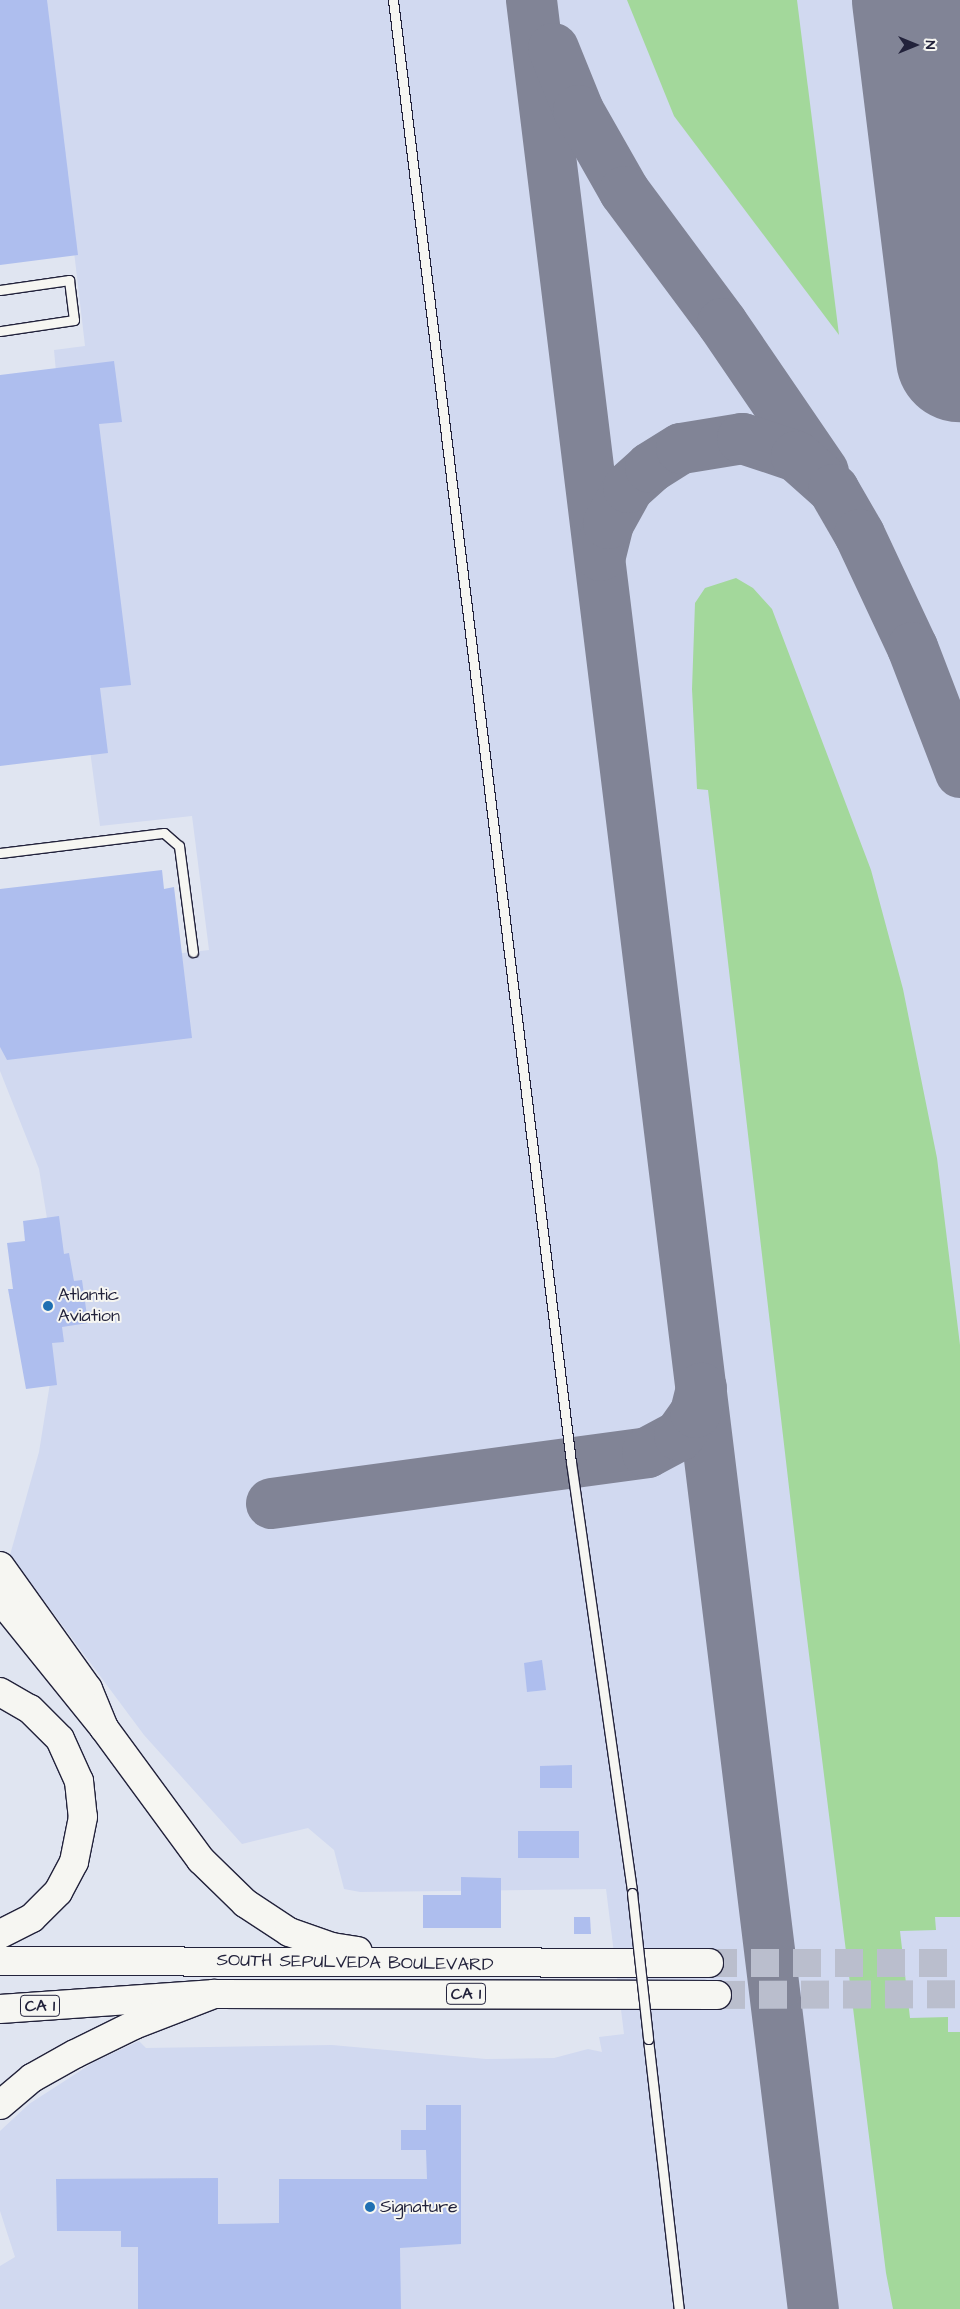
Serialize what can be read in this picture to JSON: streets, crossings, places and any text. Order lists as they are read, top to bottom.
{
  "streets": {
    "highway": ["SOUTH SEPULVEDA BOULEVARD", "CA 1"]
  },
  "places": ["Atlantic Aviation", "Signature"],
  "north": "right"
}
